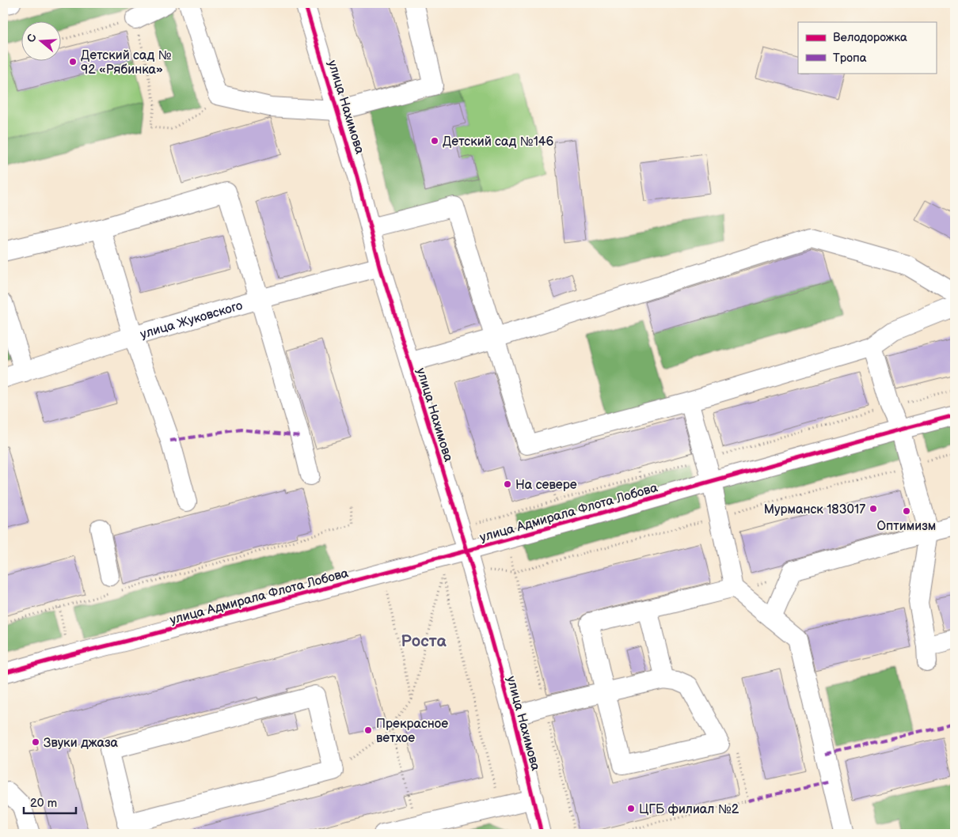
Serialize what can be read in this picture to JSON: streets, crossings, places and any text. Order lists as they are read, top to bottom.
{
  "streets": {
    "street": ["улица Нахимова", "улица Жуковского", "улица Адмирала Флота Лобова"]
  },
  "crossings": [
    ["улица Нахимова", "улица Жуковского"],
    ["улица Нахимова", "улица Адмирала Флота Лобова"]
  ],
  "districts": ["Роста"],
  "places": [
    "Детский сад № 92 «Рябинка»",
    "Детский сад №146",
    "На севере",
    "Мурманск 183017",
    "Оптимизм",
    "Прекрасное ветхое",
    "Звуки джаза",
    "ЦГБ филиал №2"
  ],
  "legend": ["Велодорожка", "Тропа"],
  "scale_bar": "20 m",
  "north": "left"
}
